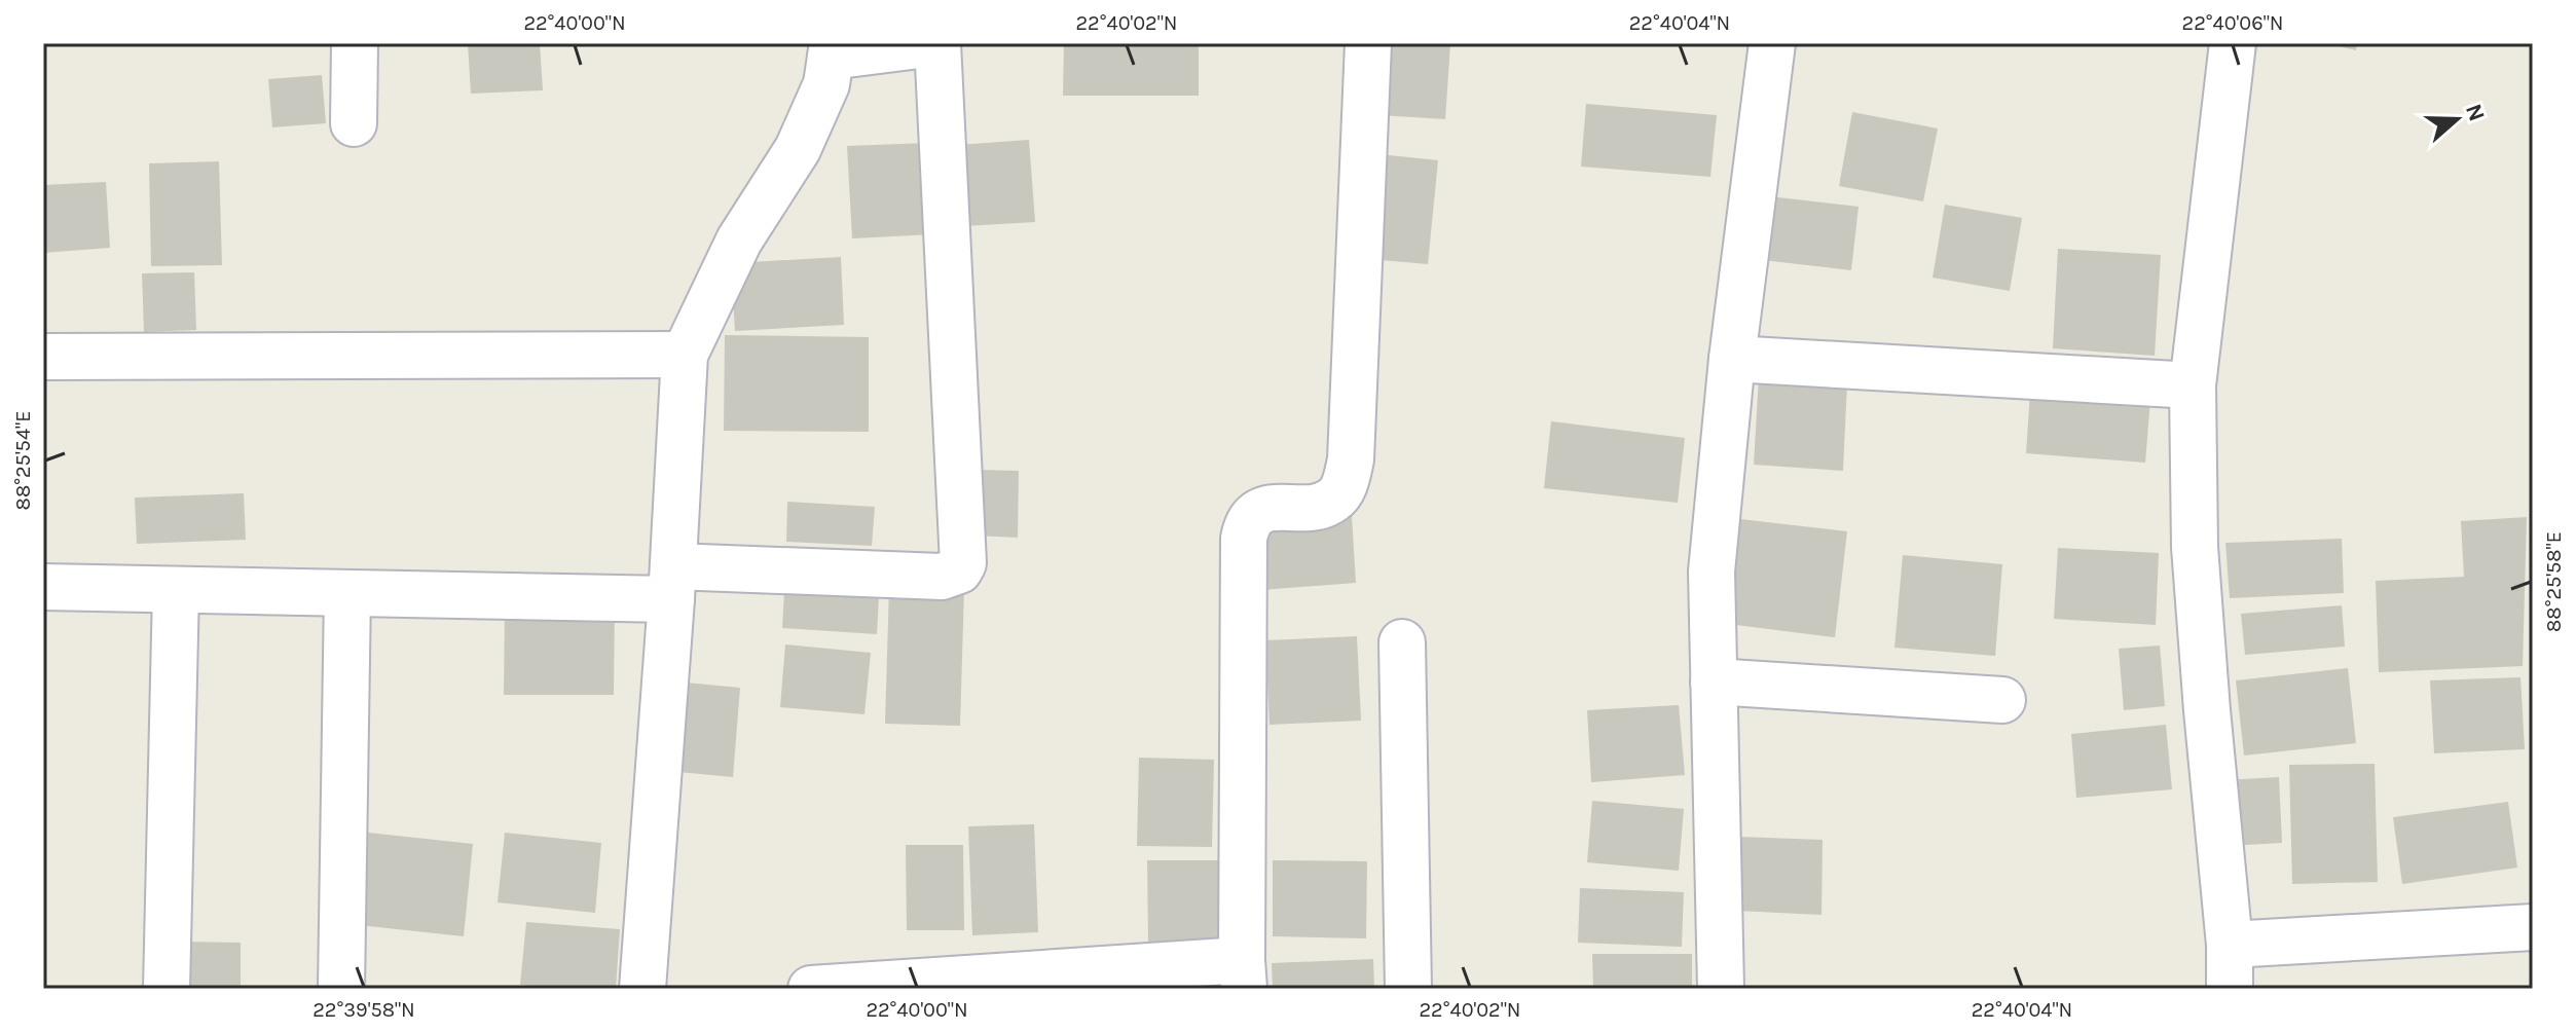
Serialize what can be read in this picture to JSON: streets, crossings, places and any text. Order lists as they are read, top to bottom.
{
  "north": "right",
  "coordinates": [
    "22°40'00\"N",
    "22°40'02\"N",
    "22°40'04\"N",
    "22°40'06\"N",
    "88°25'54\"E",
    "88°25'58\"E",
    "22°39'58\"N"
  ]
}
